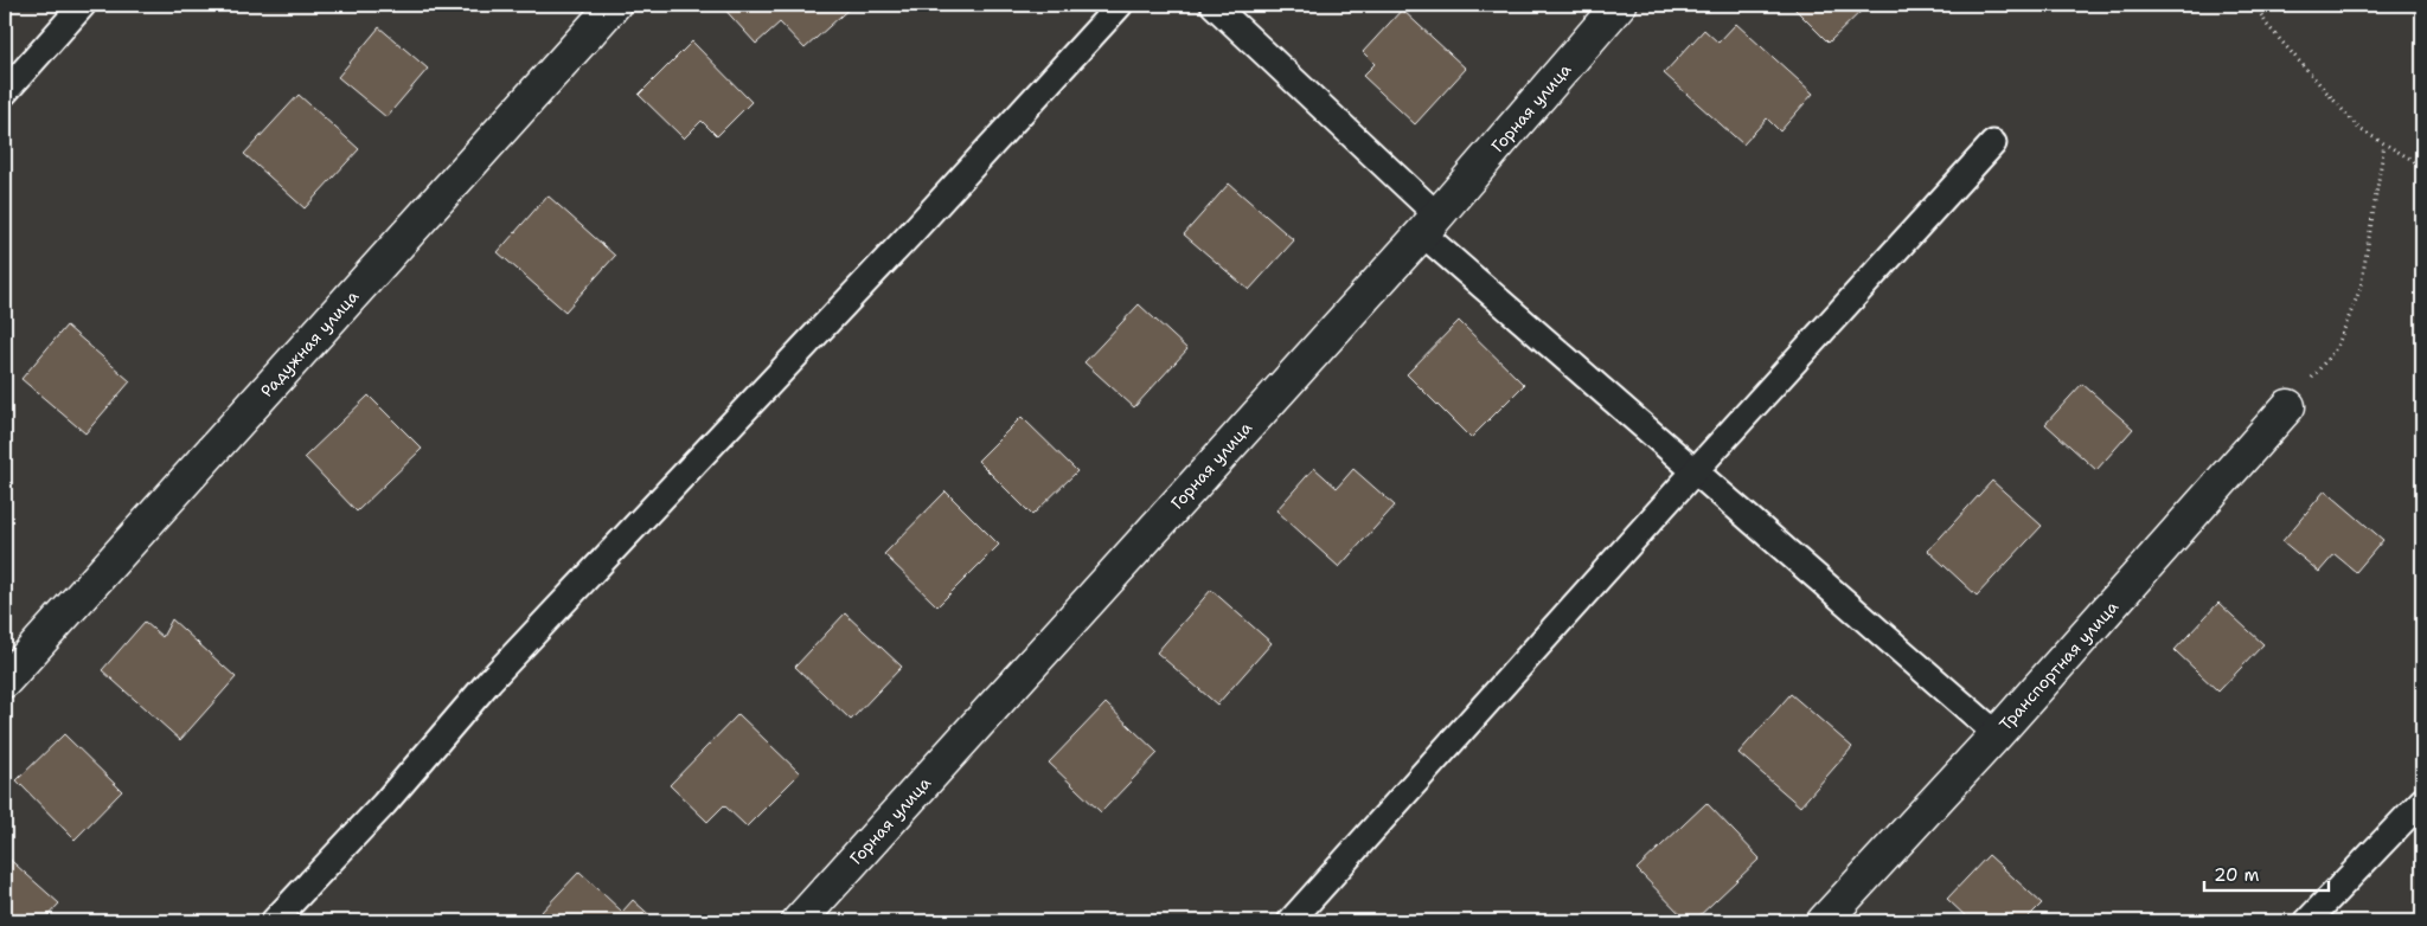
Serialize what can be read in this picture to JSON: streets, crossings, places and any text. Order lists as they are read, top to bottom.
{
  "streets": {
    "street": ["Горная улица", "Радужная улица", "Транспортная улица"]
  },
  "scale_bar": "20 m"
}
